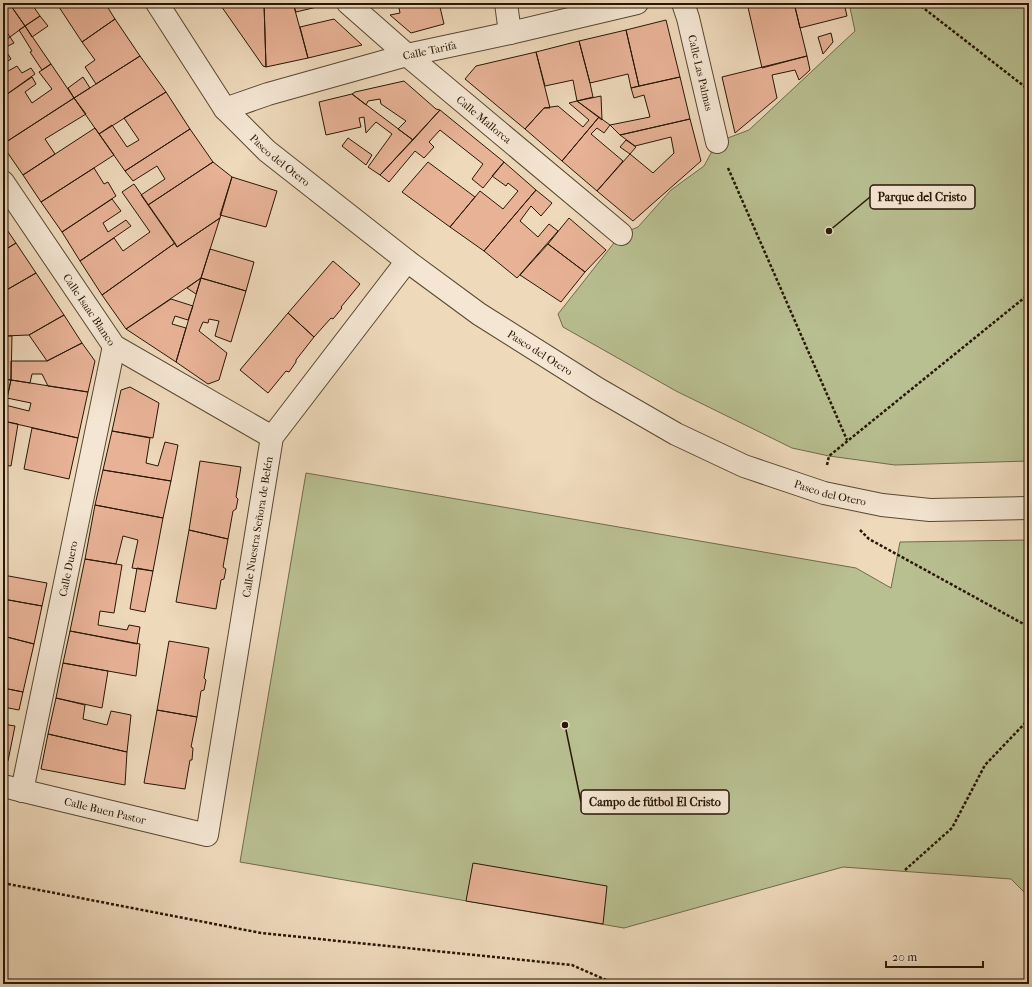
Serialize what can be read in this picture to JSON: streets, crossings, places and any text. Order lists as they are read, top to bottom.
{
  "streets": {
    "street": [
      "Calle Tarifa",
      "Calle Las Palmas",
      "Calle Mallorca",
      "Paseo del Otero",
      "Calle Isaac Blanco",
      "Calle Nuestra Señora de Belén",
      "Calle Duero",
      "Calle Buen Pastor"
    ]
  },
  "crossings": [
    ["Calle Tarifa", "Calle Mallorca"],
    ["Calle Tarifa", "Paseo del Otero"],
    ["Paseo del Otero", "Calle Nuestra Señora de Belén"],
    ["Calle Isaac Blanco", "Calle Nuestra Señora de Belén"],
    ["Calle Isaac Blanco", "Calle Duero"],
    ["Calle Nuestra Señora de Belén", "Calle Buen Pastor"],
    ["Calle Duero", "Calle Buen Pastor"]
  ],
  "places": ["Parque del Cristo", "Campo de fútbol El Cristo"],
  "scale_bar": "20 m"
}
